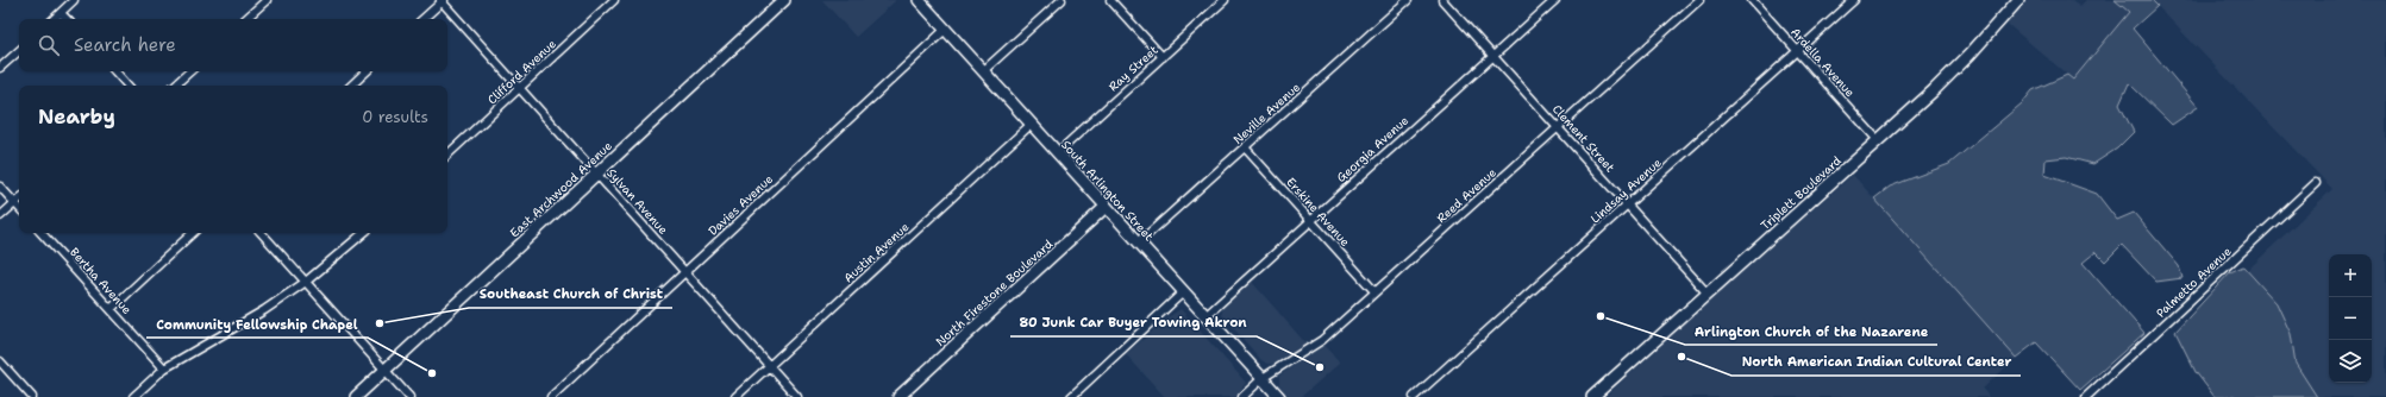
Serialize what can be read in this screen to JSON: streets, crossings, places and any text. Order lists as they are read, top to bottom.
{
  "streets": {
    "main road": [
      "East Archwood Avenue",
      "South Arlington Street",
      "Triplett Boulevard",
      "North Firestone Boulevard"
    ],
    "street": [
      "Ardella Avenue",
      "Ray Street",
      "Clifford Avenue",
      "Neville Avenue",
      "Clement Street",
      "Georgia Avenue",
      "Lindsay Avenue",
      "Reed Avenue",
      "Sylvan Avenue",
      "Davies Avenue",
      "Erskine Avenue",
      "Austin Avenue",
      "Bertha Avenue",
      "Palmetto Avenue"
    ]
  },
  "crossings": [
    ["Ardella Avenue", "Lindsay Avenue"],
    ["Ardella Avenue", "Triplett Boulevard"],
    ["Ray Street", "South Arlington Street"],
    ["Clifford Avenue", "Sylvan Avenue"],
    ["Neville Avenue", "South Arlington Street"],
    ["Neville Avenue", "Erskine Avenue"],
    ["Clement Street", "Georgia Avenue"],
    ["Clement Street", "Lindsay Avenue"],
    ["Clement Street", "Triplett Boulevard"],
    ["Clement Street", "Reed Avenue"],
    ["Georgia Avenue", "South Arlington Street"],
    ["Georgia Avenue", "Erskine Avenue"],
    ["East Archwood Avenue", "Sylvan Avenue"],
    ["South Arlington Street", "Reed Avenue"],
    ["South Arlington Street", "Davies Avenue"],
    ["South Arlington Street", "Austin Avenue"],
    ["South Arlington Street", "North Firestone Boulevard"],
    ["Reed Avenue", "Erskine Avenue"],
    ["Sylvan Avenue", "Davies Avenue"],
    ["Sylvan Avenue", "Austin Avenue"]
  ],
  "places": [
    "Arlington Church of the Nazarene",
    "Southeast Church of Christ",
    "North American Indian Cultural Center",
    "80 Junk Car Buyer Towing Akron",
    "Community Fellowship Chapel"
  ],
  "page": {
    "search": "Search here",
    "heading": ["Nearby", "0 results"],
    "map_buttons": ["+", "−"]
  }
}
